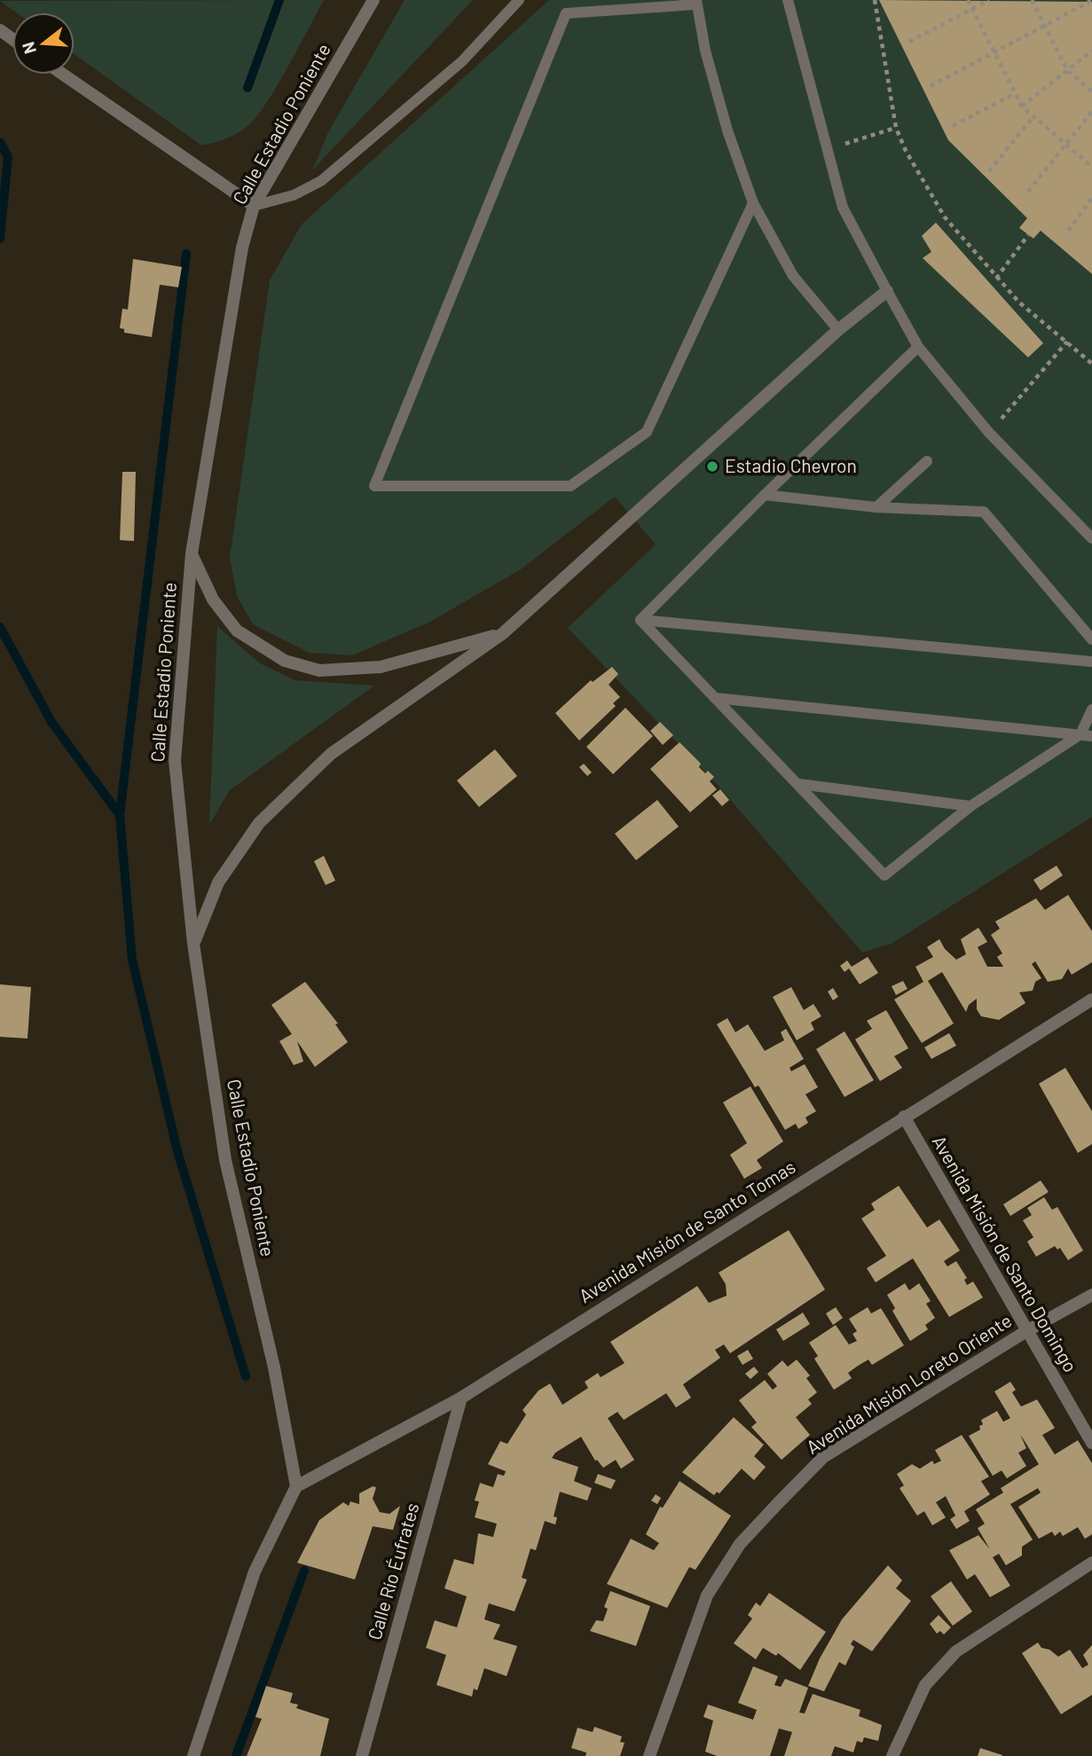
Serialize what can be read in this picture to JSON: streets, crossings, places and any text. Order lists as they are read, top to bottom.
{
  "streets": {
    "street": [
      "Calle Estadio Poniente",
      "Avenida Misión de Santo Tomas",
      "Avenida Misión de Santo Domingo",
      "Avenida Misión Loreto Oriente",
      "Calle Río Éufrates"
    ]
  },
  "crossings": [
    ["Calle Estadio Poniente", "Avenida Misión de Santo Tomas"],
    ["Avenida Misión de Santo Tomas", "Avenida Misión de Santo Domingo"],
    ["Avenida Misión de Santo Tomas", "Calle Río Éufrates"],
    ["Avenida Misión de Santo Domingo", "Avenida Misión Loreto Oriente"]
  ],
  "places": ["Estadio Chevron"],
  "north": "left"
}
